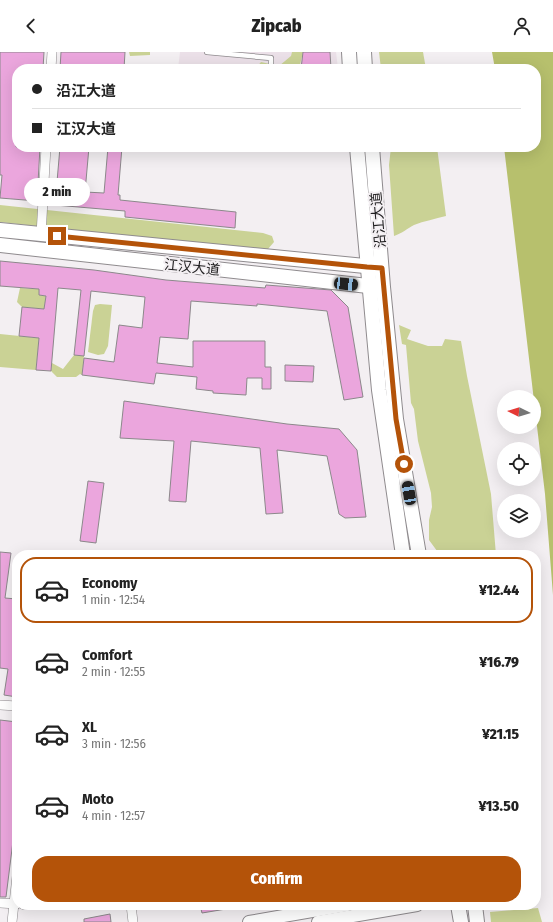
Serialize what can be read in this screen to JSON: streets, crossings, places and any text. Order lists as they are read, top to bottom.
{
  "streets": {
    "main road": ["沿江大道", "江汉大道"]
  },
  "crossings": [
    ["沿江大道", "江汉大道"]
  ],
  "north": "left",
  "page": {
    "header": "Zipcab",
    "banner": ["沿江大道", "江汉大道"],
    "bubble": "2 min",
    "list": [
      {
        "name": "Economy",
        "note": "1 min · 12:54",
        "value": "¥12.44"
      },
      {
        "name": "Comfort",
        "note": "2 min · 12:55",
        "value": "¥16.79"
      },
      {
        "name": "XL",
        "note": "3 min · 12:56",
        "value": "¥21.15"
      },
      {
        "name": "Moto",
        "note": "4 min · 12:57",
        "value": "¥13.50"
      }
    ],
    "buttons": "Confirm"
  }
}
